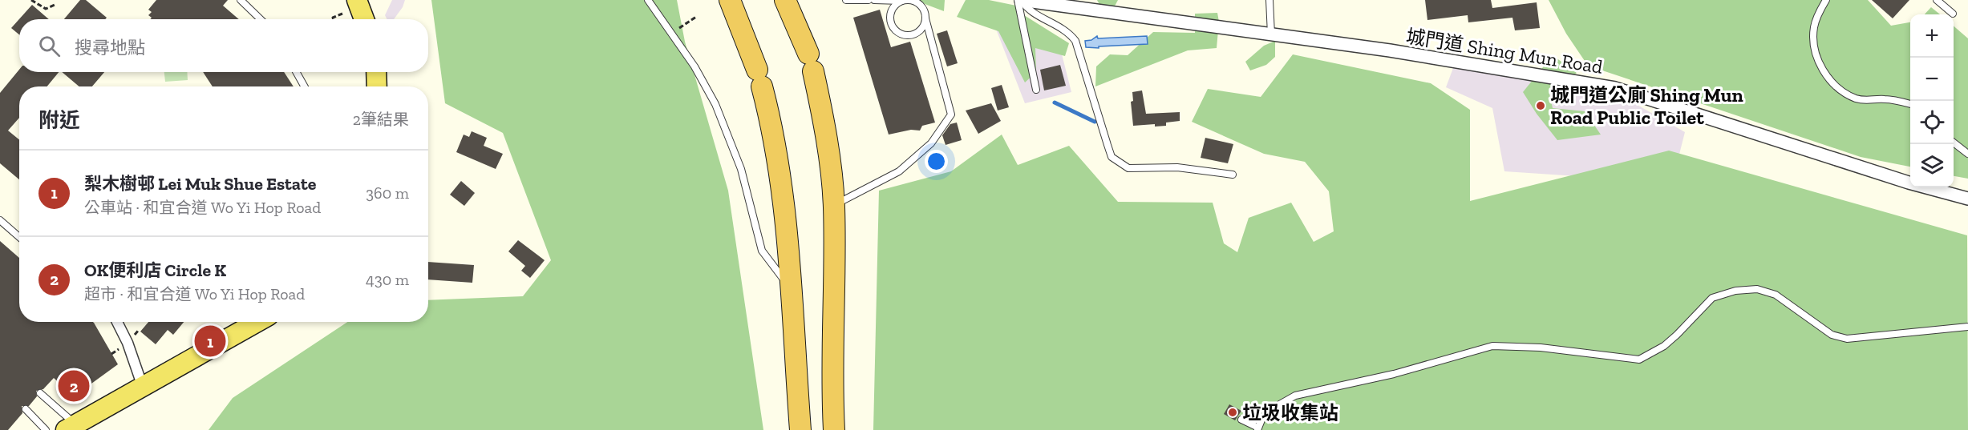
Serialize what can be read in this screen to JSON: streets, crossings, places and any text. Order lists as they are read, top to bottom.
{
  "streets": {
    "street": ["城門道 Shing Mun Road"]
  },
  "places": ["城門道公廁 Shing Mun Road Public Toilet", "垃圾收集站"],
  "page": {
    "map_buttons": ["+", "−"],
    "search": "搜尋地點",
    "heading": ["附近", "2筆結果"],
    "list": [
      {
        "mark": "1",
        "name": "梨木樹邨 Lei Muk Shue Estate",
        "note": "公車站 · 和宜合道 Wo Yi Hop Road",
        "value": "360 m"
      },
      {
        "mark": "2",
        "name": "OK便利店 Circle K",
        "note": "超市 · 和宜合道 Wo Yi Hop Road",
        "value": "430 m"
      }
    ],
    "pins": ["1", "2"]
  }
}
